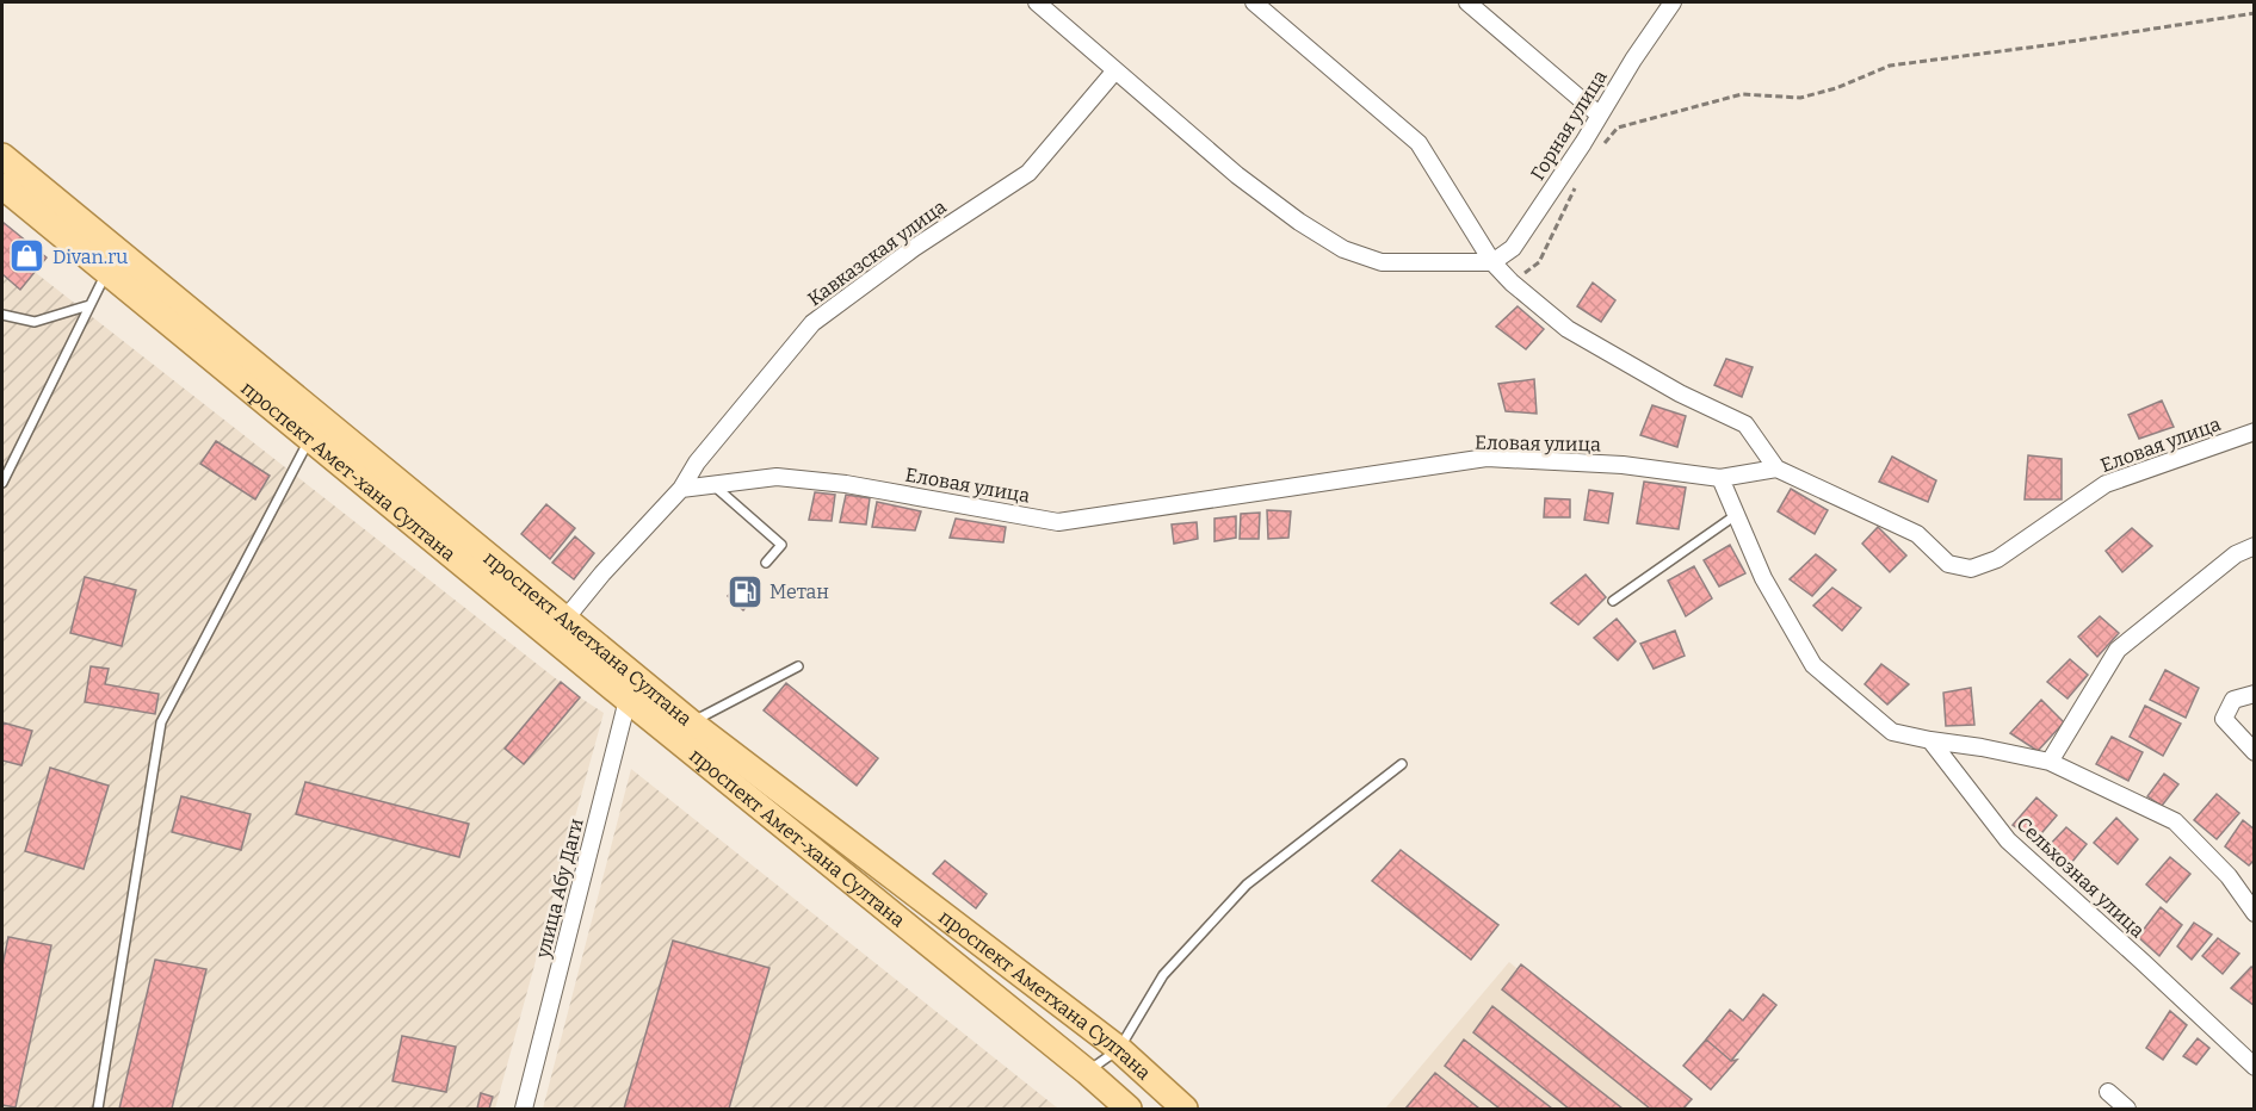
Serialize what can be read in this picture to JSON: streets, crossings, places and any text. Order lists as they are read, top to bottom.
{
  "streets": {
    "main road": ["проспект Амет-хана Султана", "проспект Аметхана Султана"],
    "street": [
      "Горная улица",
      "Кавказская улица",
      "Еловая улица",
      "Сельхозная улица",
      "улица Абу Даги"
    ]
  },
  "crossings": [
    ["Кавказская улица", "Еловая улица"],
    ["Кавказская улица", "проспект Амет-хана Султана"],
    ["проспект Амет-хана Султана", "проспект Аметхана Султана"],
    ["проспект Амет-хана Султана", "улица Абу Даги"],
    ["проспект Аметхана Султана", "улица Абу Даги"]
  ],
  "places": {
    "shop": ["Divan.ru"],
    "fuel station": ["Метан"]
  }
}
